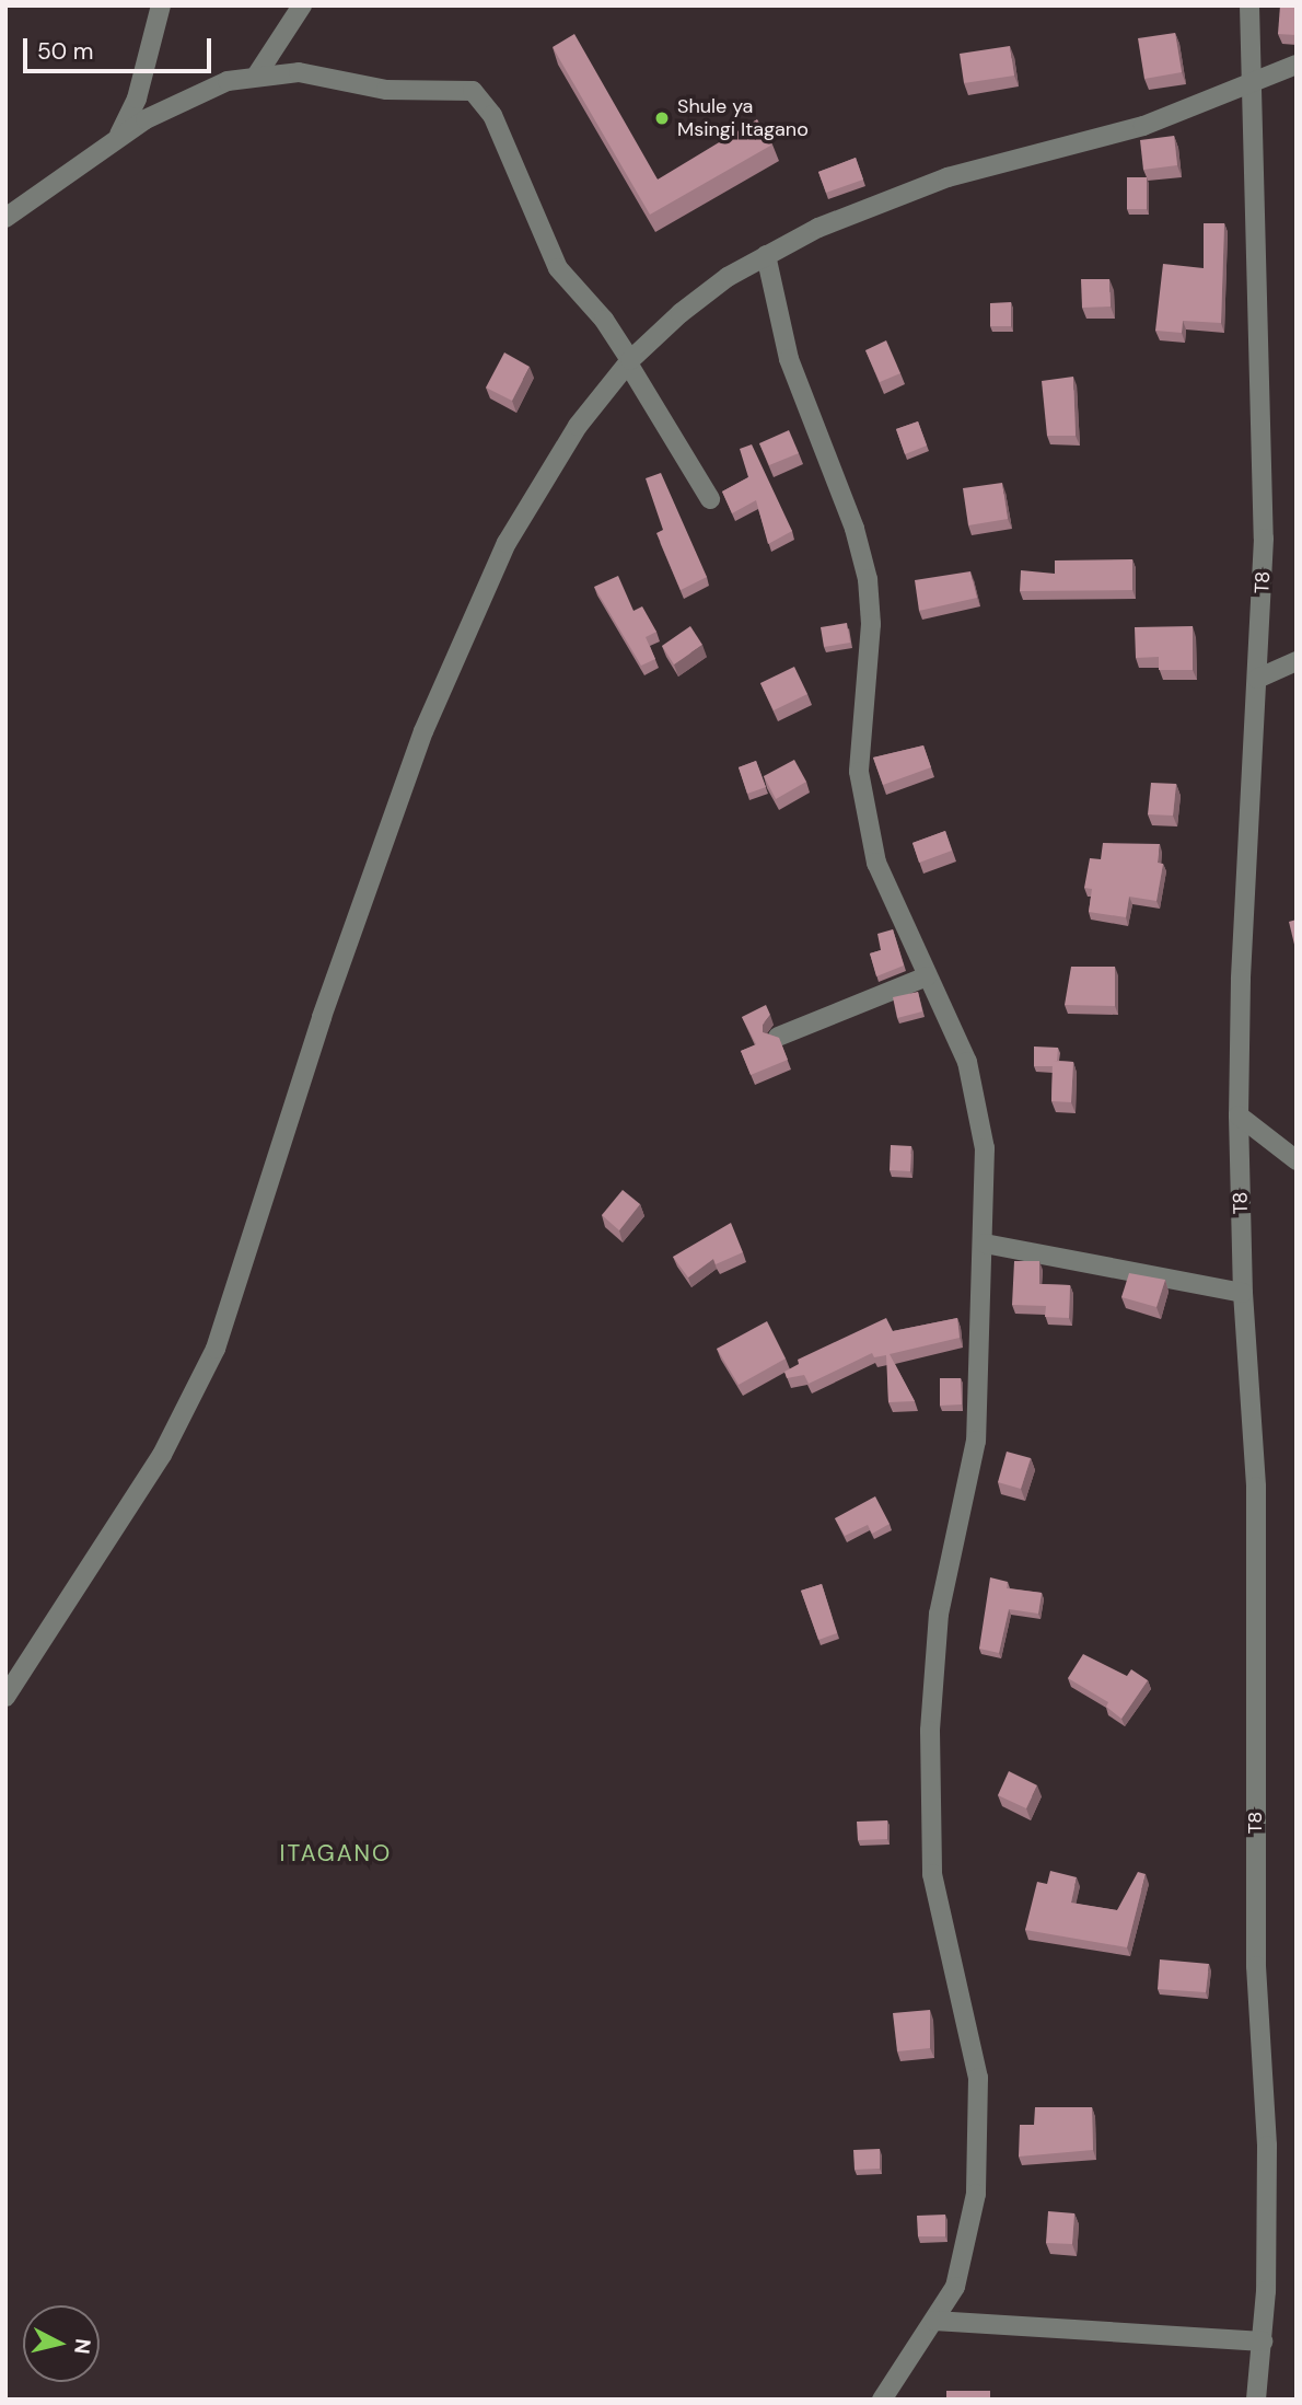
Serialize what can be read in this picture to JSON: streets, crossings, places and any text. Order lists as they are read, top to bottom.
{
  "streets": {
    "street": ["T8"]
  },
  "districts": ["ITAGANO"],
  "places": ["Shule ya Msingi Itagano"],
  "scale_bar": "50 m",
  "north": "right"
}
